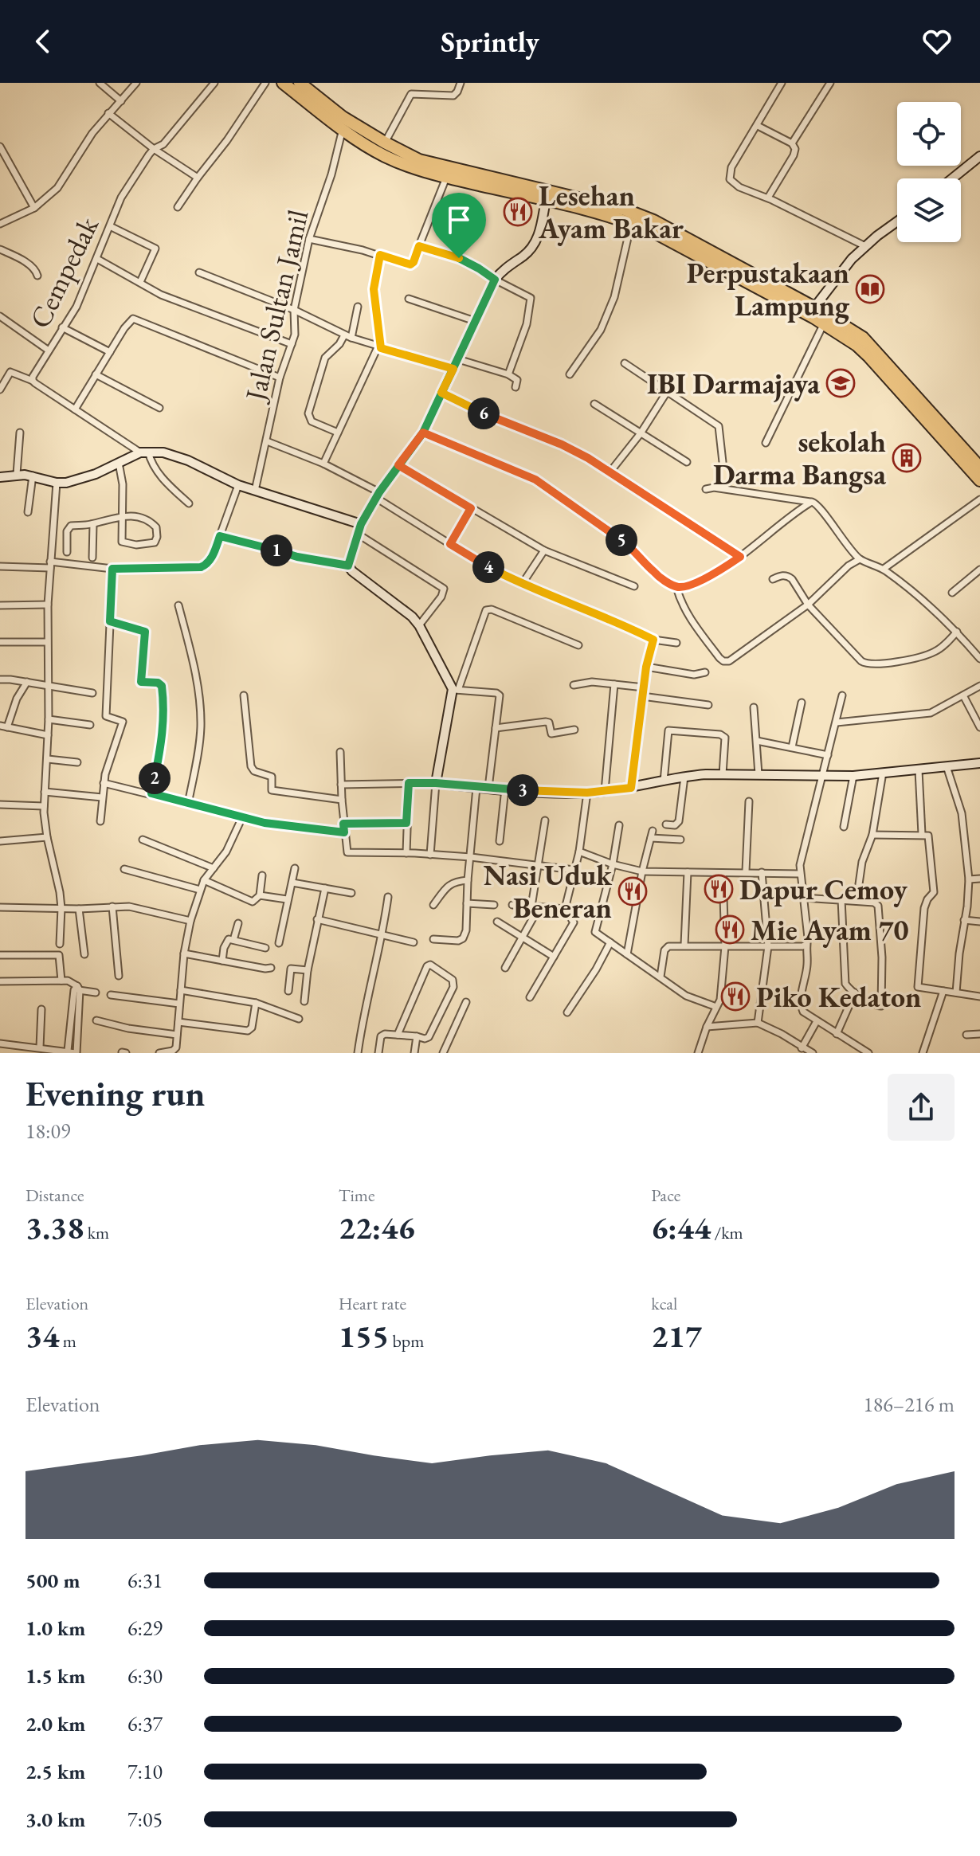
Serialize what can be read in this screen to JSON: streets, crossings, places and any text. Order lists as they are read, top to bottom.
{
  "streets": {
    "street": ["Cempedak", "Jalan Sultan Jamil"]
  },
  "places": {
    "restaurant": [
      "Lesehan Ayam Bakar",
      "Dapur Cemoy",
      "Nasi Uduk Beneran",
      "Mie Ayam 70",
      "Piko Kedaton"
    ],
    "library": ["Perpustakaan Lampung"],
    "school or university": ["IBI Darmajaya"],
    "building": ["sekolah Darma Bangsa"]
  },
  "page": {
    "header": "Sprintly",
    "pins": [
      "6",
      "5",
      "1",
      "4",
      "2",
      "3"
    ],
    "heading": ["Evening run", "18:09"],
    "stats": [
      ["Distance", "3.38 km"],
      ["Time", "22:46"],
      ["Pace", "6:44 /km"],
      ["Elevation", "34 m"],
      ["Heart rate", "155 bpm"],
      ["kcal", "217"]
    ],
    "chart": ["Elevation", "186–216 m"],
    "list": [
      {
        "name": "500 m",
        "note": "6:31"
      },
      {
        "name": "1.0 km",
        "note": "6:29"
      },
      {
        "name": "1.5 km",
        "note": "6:30"
      },
      {
        "name": "2.0 km",
        "note": "6:37"
      },
      {
        "name": "2.5 km",
        "note": "7:10"
      },
      {
        "name": "3.0 km",
        "note": "7:05"
      }
    ]
  }
}
